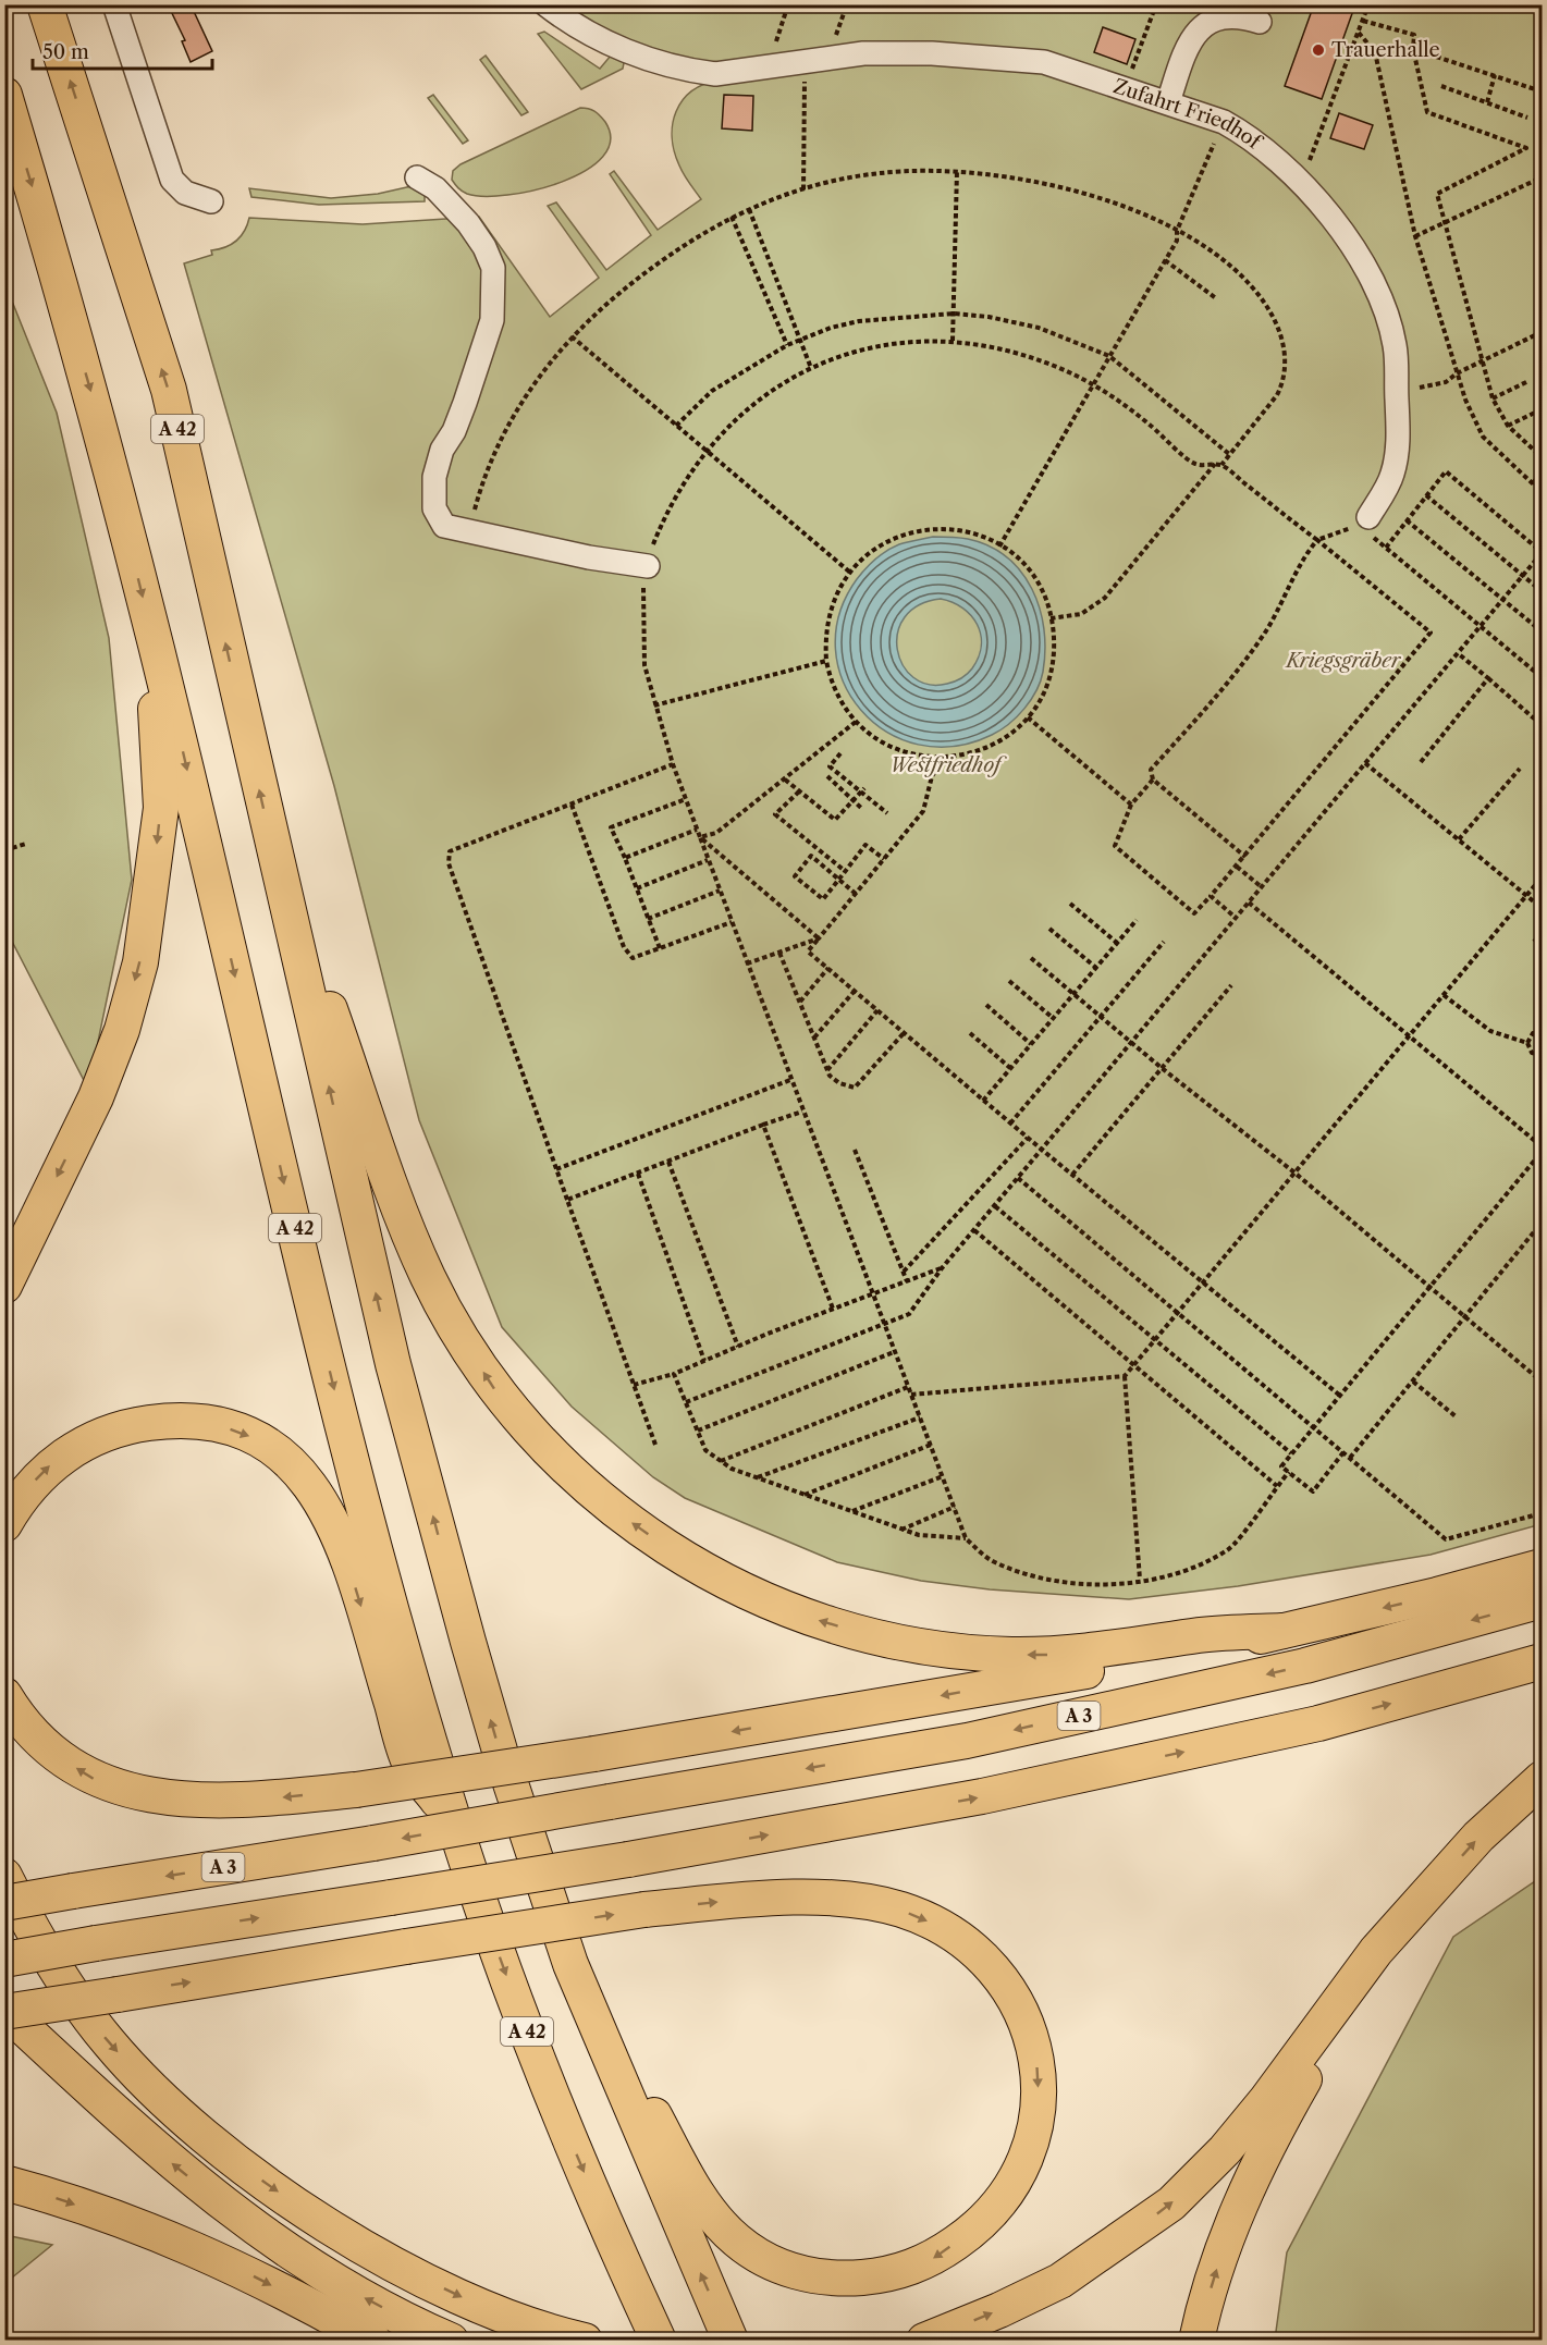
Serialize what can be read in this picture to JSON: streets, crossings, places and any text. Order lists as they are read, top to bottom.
{
  "streets": {
    "highway": ["A 42", "A 3"],
    "street": ["Zufahrt Friedhof"]
  },
  "parks": ["Kriegsgräber", "Westfriedhof"],
  "places": ["Trauerhalle"],
  "scale_bar": "50 m"
}
